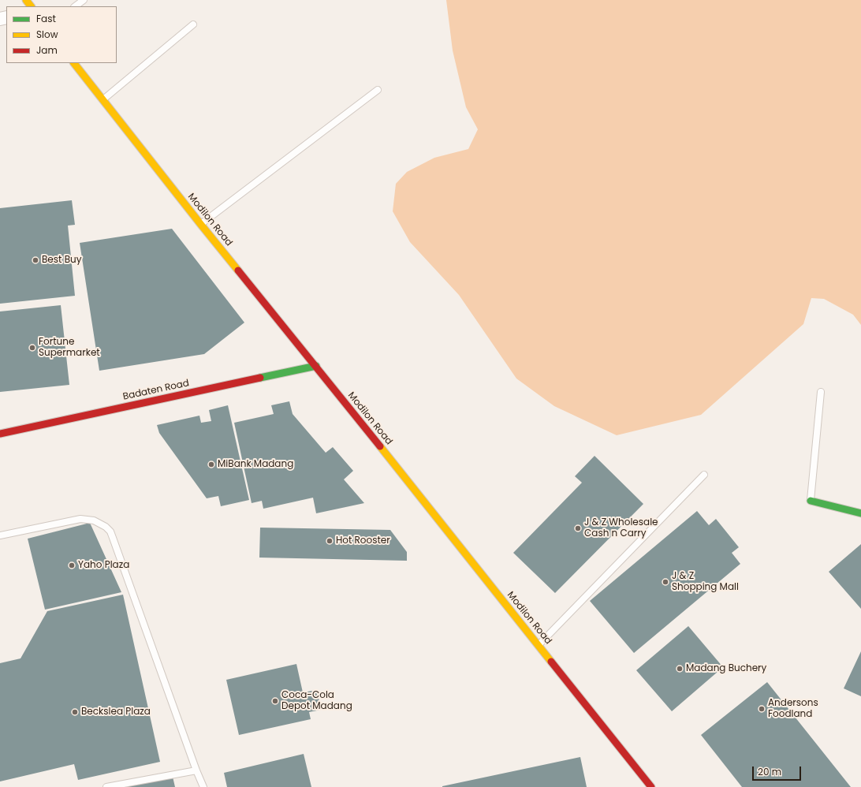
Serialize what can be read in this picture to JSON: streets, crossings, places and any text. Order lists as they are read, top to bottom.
{
  "streets": {
    "street": ["Modilon Road", "Badaten Road"]
  },
  "crossings": [
    ["Modilon Road", "Badaten Road"]
  ],
  "places": [
    "Best Buy",
    "Fortune Supermarket",
    "MiBank Madang",
    "J & Z Wholesale Cash n Carry",
    "Hot Rooster",
    "Yaho Plaza",
    "J & Z Shopping Mall",
    "Madang Buchery",
    "Coca-Cola Depot Madang",
    "Andersons Foodland",
    "Beckslea Plaza"
  ],
  "legend": ["Fast", "Slow", "Jam"],
  "scale_bar": "20 m"
}
